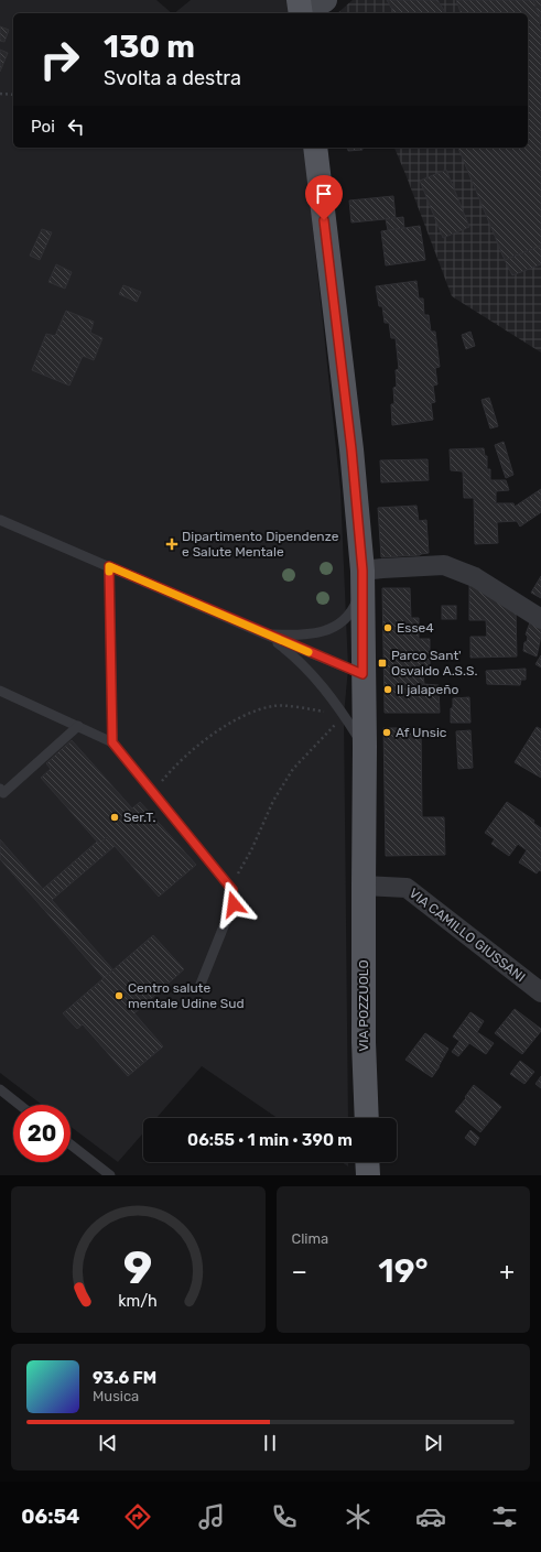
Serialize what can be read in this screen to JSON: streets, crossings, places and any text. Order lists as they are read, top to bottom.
{
  "streets": {
    "main road": ["VIA POZZUOLO"],
    "street": ["VIA CAMILLO GIUSSANI"]
  },
  "crossings": [
    ["VIA CAMILLO GIUSSANI", "VIA POZZUOLO"]
  ],
  "places": {
    "health": ["Dipartimento Dipendenze e Salute Mentale"],
    "other": [
      "Esse4",
      "Il jalapeño",
      "Af Unsic",
      "Ser.T.",
      "Centro salute mentale Udine Sud"
    ],
    "transit": ["Parco Sant' Osvaldo A.S.S."]
  },
  "page": {
    "turn": ["130 m", "Svolta a destra"],
    "then": "Poi",
    "limit": "20",
    "trip": "06:55 · 1 min · 390 m",
    "tile": "Clima",
    "heat": ["−", "19°", "+"],
    "song": ["93.6 FM", "Musica"],
    "tabs": "06:54",
    "gauge": ["9", "km/h"]
  }
}
